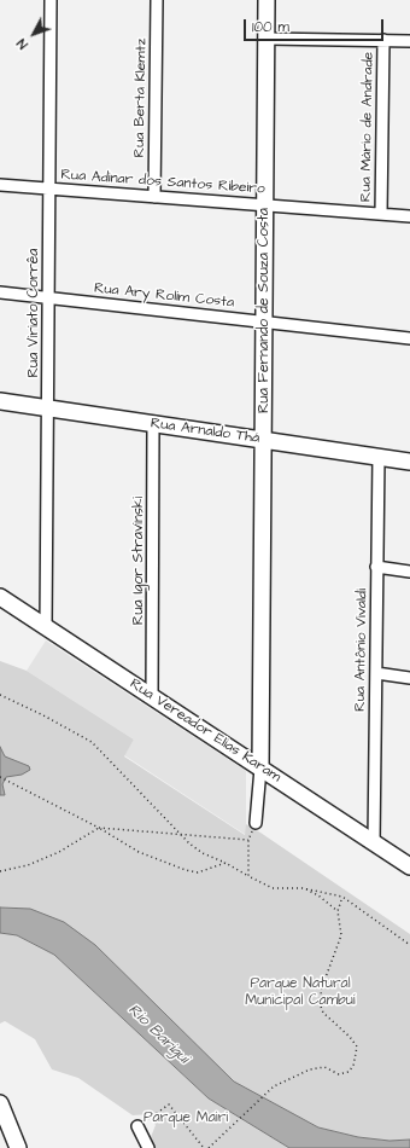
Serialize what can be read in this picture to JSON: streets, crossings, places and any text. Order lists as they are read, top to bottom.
{
  "streets": {
    "main road": ["Rua Fernando de Souza Costa", "Rua Arnaldo Thá", "Rua Vereador Elias Karam"],
    "street": [
      "Rua Berta Klemtz",
      "Rua Mário de Andrade",
      "Rua Adinar dos Santos Ribeiro",
      "Rua Ary Rolim Costa",
      "Rua Viriato Corrêa",
      "Rua Igor Stravinski",
      "Rua Antônio Vivaldi"
    ]
  },
  "crossings": [
    ["Rua Berta Klemtz", "Rua Adinar dos Santos Ribeiro"],
    ["Rua Mário de Andrade", "Rua Adinar dos Santos Ribeiro"],
    ["Rua Adinar dos Santos Ribeiro", "Rua Fernando de Souza Costa"],
    ["Rua Adinar dos Santos Ribeiro", "Rua Viriato Corrêa"],
    ["Rua Ary Rolim Costa", "Rua Fernando de Souza Costa"],
    ["Rua Ary Rolim Costa", "Rua Viriato Corrêa"],
    ["Rua Fernando de Souza Costa", "Rua Arnaldo Thá"],
    ["Rua Fernando de Souza Costa", "Rua Vereador Elias Karam"],
    ["Rua Viriato Corrêa", "Rua Arnaldo Thá"],
    ["Rua Viriato Corrêa", "Rua Vereador Elias Karam"],
    ["Rua Arnaldo Thá", "Rua Igor Stravinski"],
    ["Rua Arnaldo Thá", "Rua Antônio Vivaldi"],
    ["Rua Igor Stravinski", "Rua Vereador Elias Karam"],
    ["Rua Antônio Vivaldi", "Rua Vereador Elias Karam"]
  ],
  "water": ["Rio Barigui"],
  "parks": ["Parque Natural Municipal Cambuí", "Parque Mairi"],
  "scale_bar": "100 m",
  "north": "bottom left"
}
